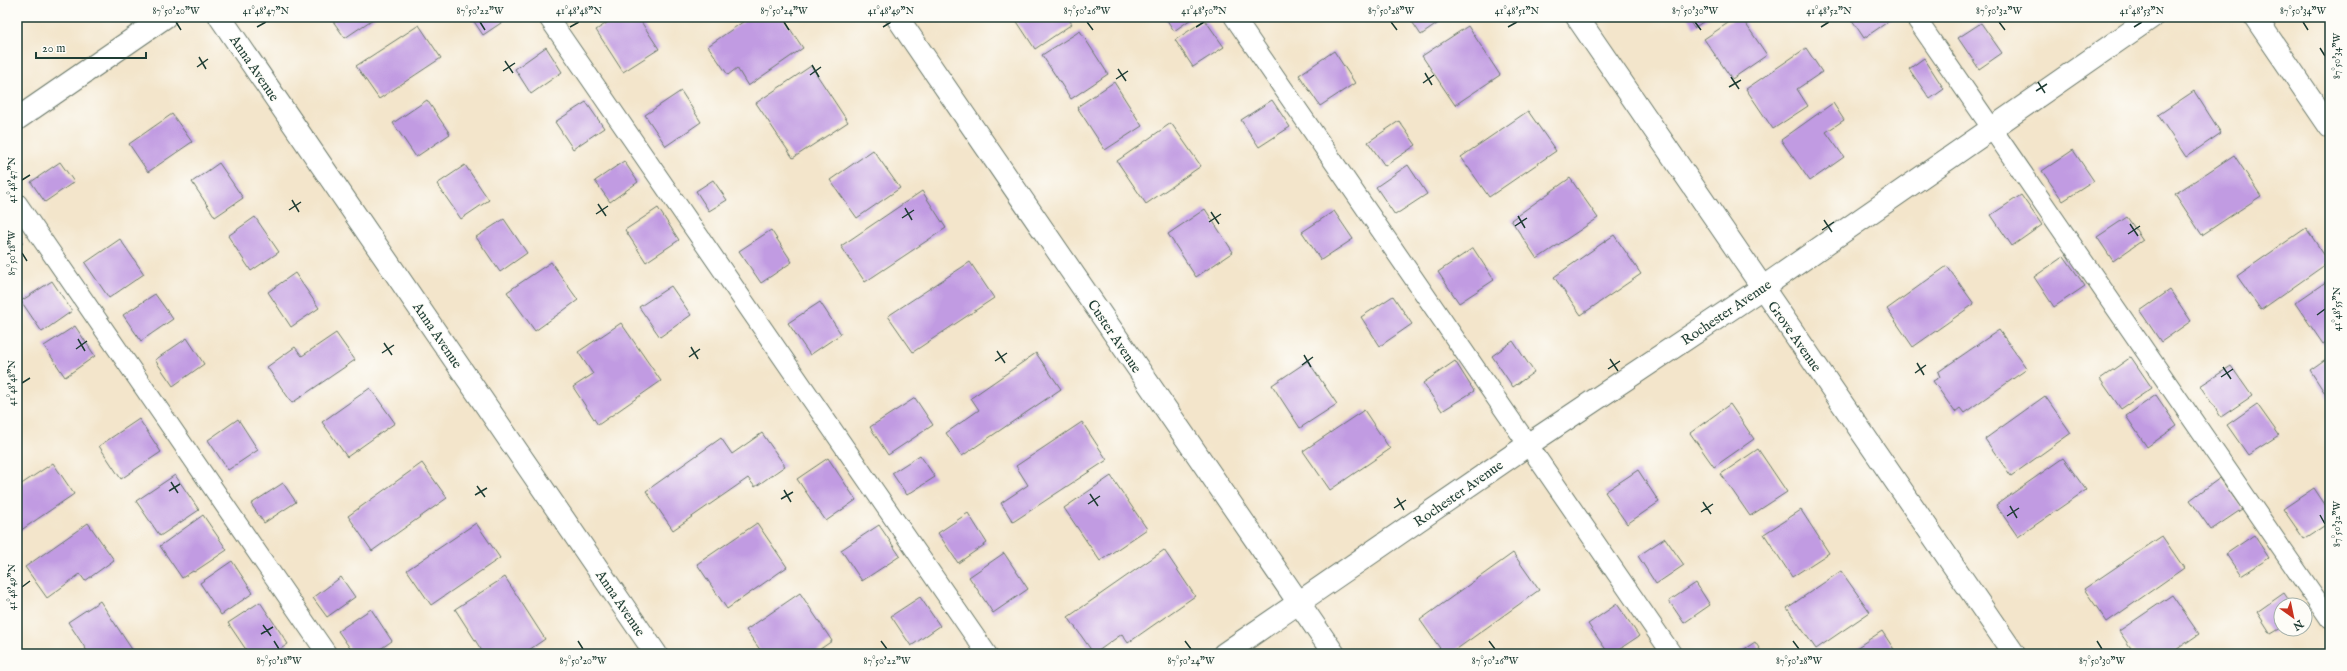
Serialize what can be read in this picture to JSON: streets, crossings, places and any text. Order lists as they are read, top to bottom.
{
  "streets": {
    "street": [
      "Anna Avenue",
      "Rochester Avenue",
      "Custer Avenue",
      "Grove Avenue"
    ]
  },
  "crossings": [
    ["Rochester Avenue", "Custer Avenue"],
    ["Rochester Avenue", "Grove Avenue"]
  ],
  "scale_bar": "20 m",
  "north": "bottom right",
  "coordinates": [
    "87°50'20\"W",
    "41°48'47\"N",
    "87°50'22\"W",
    "41°48'48\"N",
    "87°50'24\"W",
    "41°48'49\"N",
    "87°50'26\"W",
    "41°48'50\"N",
    "87°50'28\"W",
    "41°48'51\"N",
    "87°50'30\"W",
    "41°48'52\"N",
    "87°50'32\"W",
    "41°48'53\"N",
    "87°50'34\"W",
    "87°50'18\"W",
    "41°48'55\"N"
  ]
}
